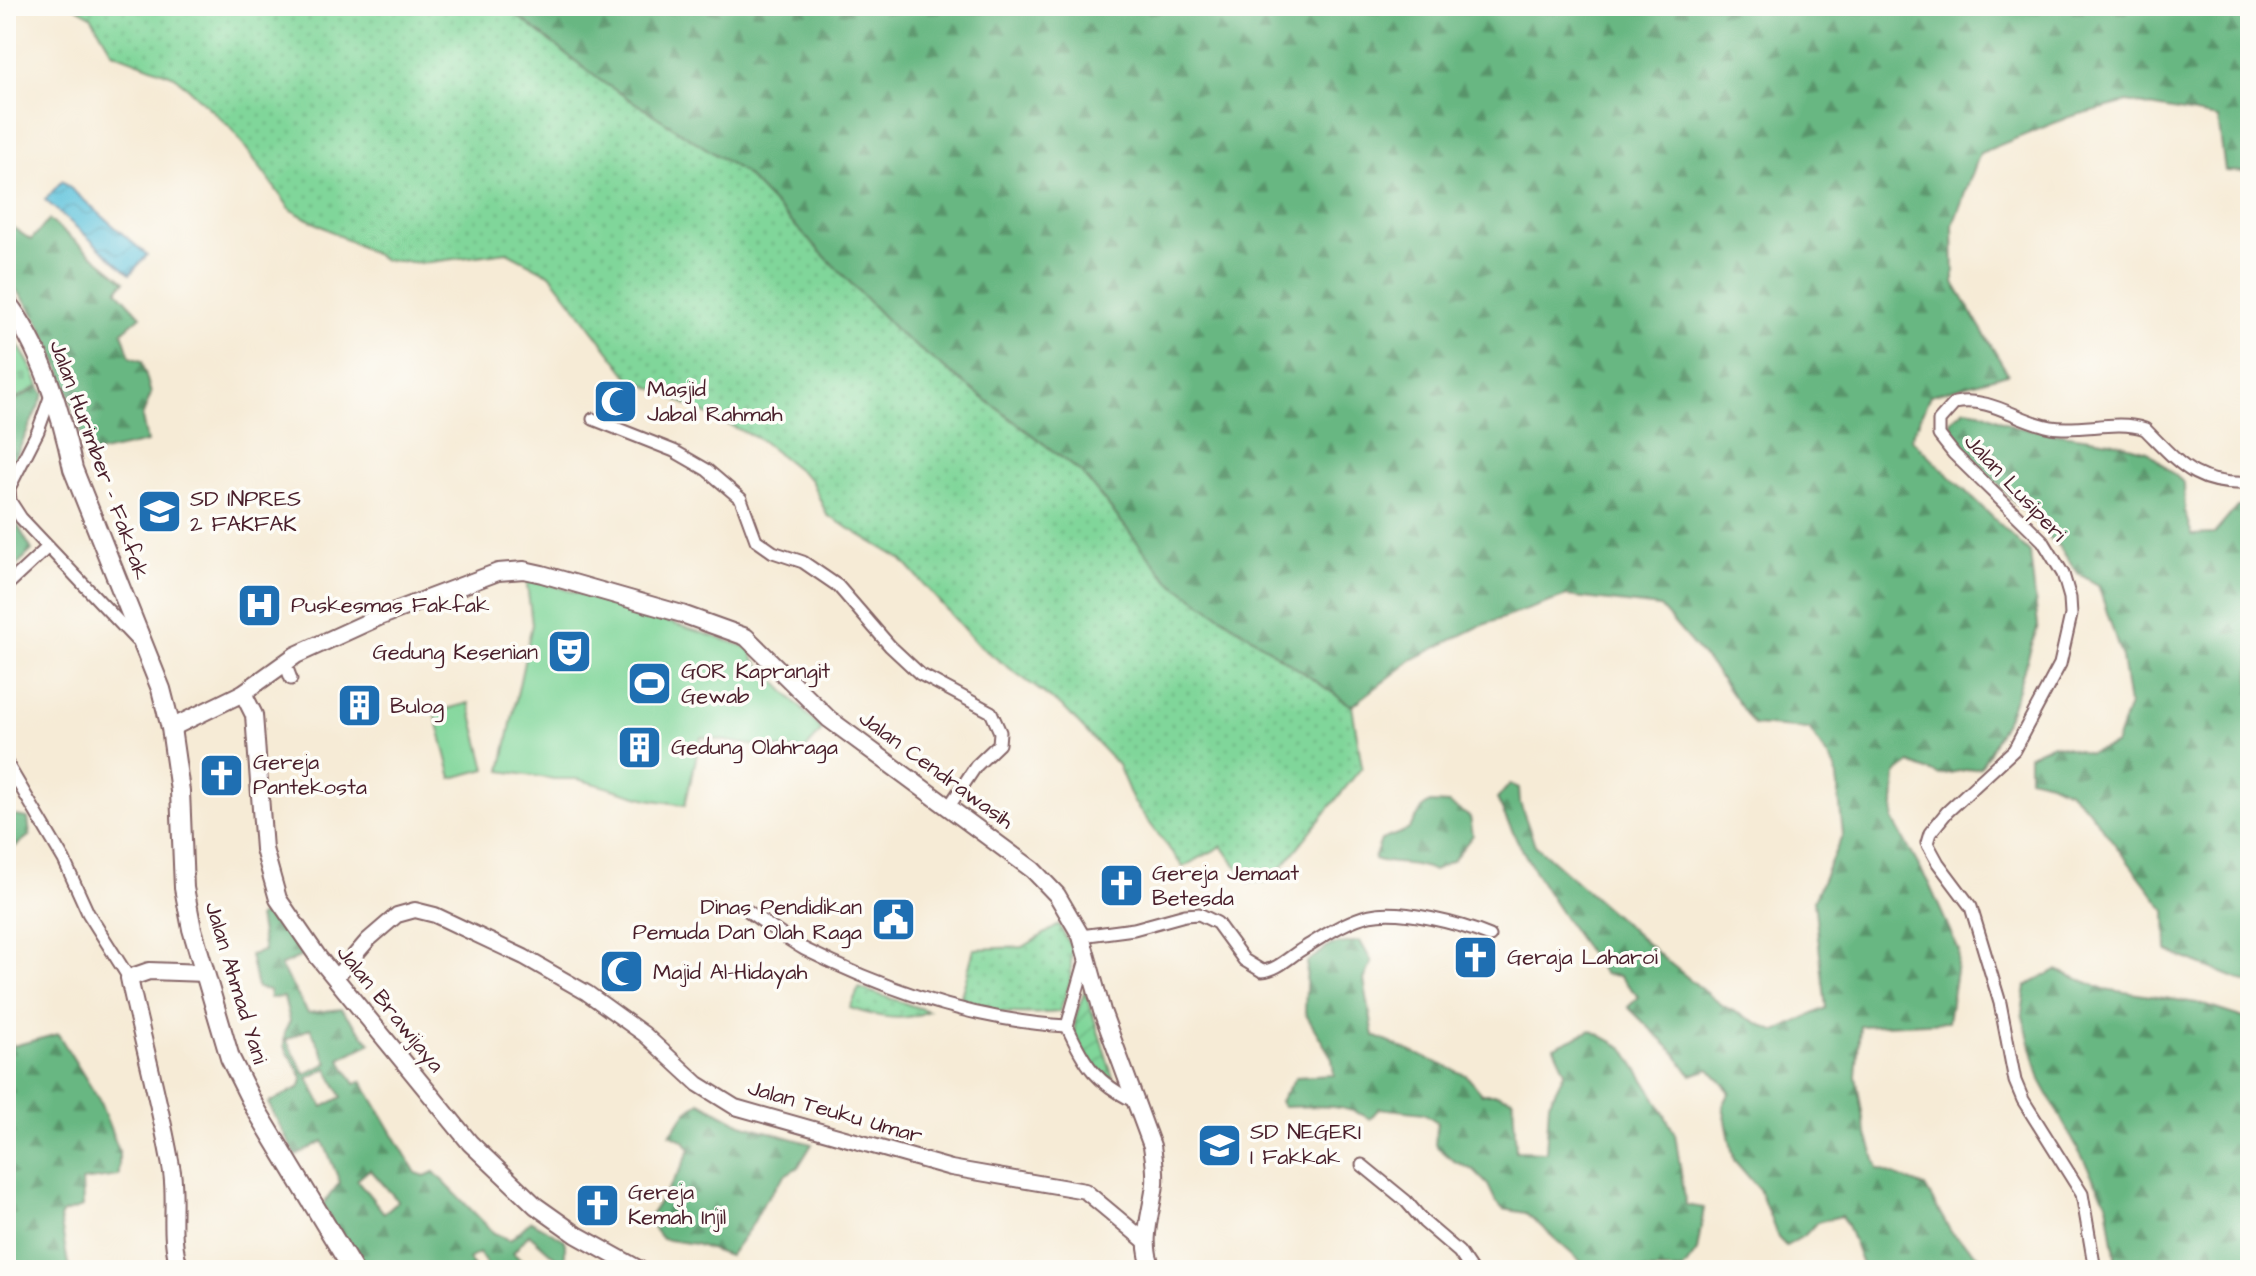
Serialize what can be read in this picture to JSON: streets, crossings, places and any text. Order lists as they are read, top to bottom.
{
  "streets": {
    "main road": [
      "Jalan Hurimber - Fakfak",
      "Jalan Cendrawasih",
      "Jalan Ahmad Yani",
      "Jalan Brawijaya"
    ],
    "street": ["Jalan Lusiperi", "Jalan Teuku Umar"]
  },
  "crossings": [
    ["Jalan Hurimber - Fakfak", "Jalan Cendrawasih"],
    ["Jalan Hurimber - Fakfak", "Jalan Ahmad Yani"],
    ["Jalan Cendrawasih", "Jalan Ahmad Yani"],
    ["Jalan Cendrawasih", "Jalan Brawijaya"],
    ["Jalan Cendrawasih", "Jalan Teuku Umar"],
    ["Jalan Brawijaya", "Jalan Teuku Umar"]
  ],
  "places": {
    "mosque": ["Masjid Jabal Rahmah", "Majid Al-Hidayah"],
    "school or university": ["SD INPRES 2 FAKFAK", "SD NEGERI I Fakkak"],
    "hospital": ["Puskesmas Fakfak"],
    "theatre": ["Gedung Kesenian"],
    "sports": ["GOR Kaprangit Gewab"],
    "building": ["Bulog", "Gedung Olahraga"],
    "church": [
      "Gereja Pantekosta",
      "Gereja Jemaat Betesda",
      "Geraja Laharoi",
      "Gereja Kemah Injil"
    ],
    "public building": ["Dinas Pendidikan Pemuda Dan Olah Raga"]
  }
}
